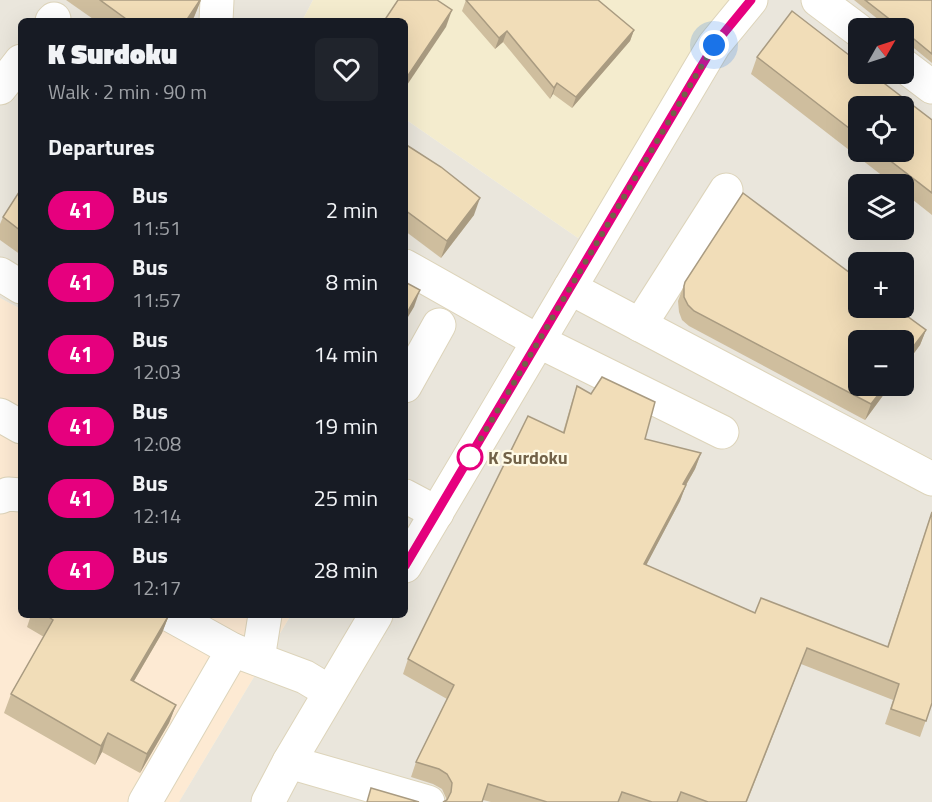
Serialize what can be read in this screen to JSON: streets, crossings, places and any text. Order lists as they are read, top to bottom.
{
  "places": ["K Surdoku"],
  "lines": ["bus line 41"],
  "north": "top right",
  "page": {
    "map_buttons": ["+", "−"],
    "heading": [
      ["K Surdoku", "Walk · 2 min · 90 m"],
      "Departures"
    ],
    "list": [
      {
        "mark": "41",
        "name": "Bus",
        "note": "11:51",
        "value": "2 min"
      },
      {
        "mark": "41",
        "name": "Bus",
        "note": "11:57",
        "value": "8 min"
      },
      {
        "mark": "41",
        "name": "Bus",
        "note": "12:03",
        "value": "14 min"
      },
      {
        "mark": "41",
        "name": "Bus",
        "note": "12:08",
        "value": "19 min"
      },
      {
        "mark": "41",
        "name": "Bus",
        "note": "12:14",
        "value": "25 min"
      },
      {
        "mark": "41",
        "name": "Bus",
        "note": "12:17",
        "value": "28 min"
      }
    ]
  }
}
